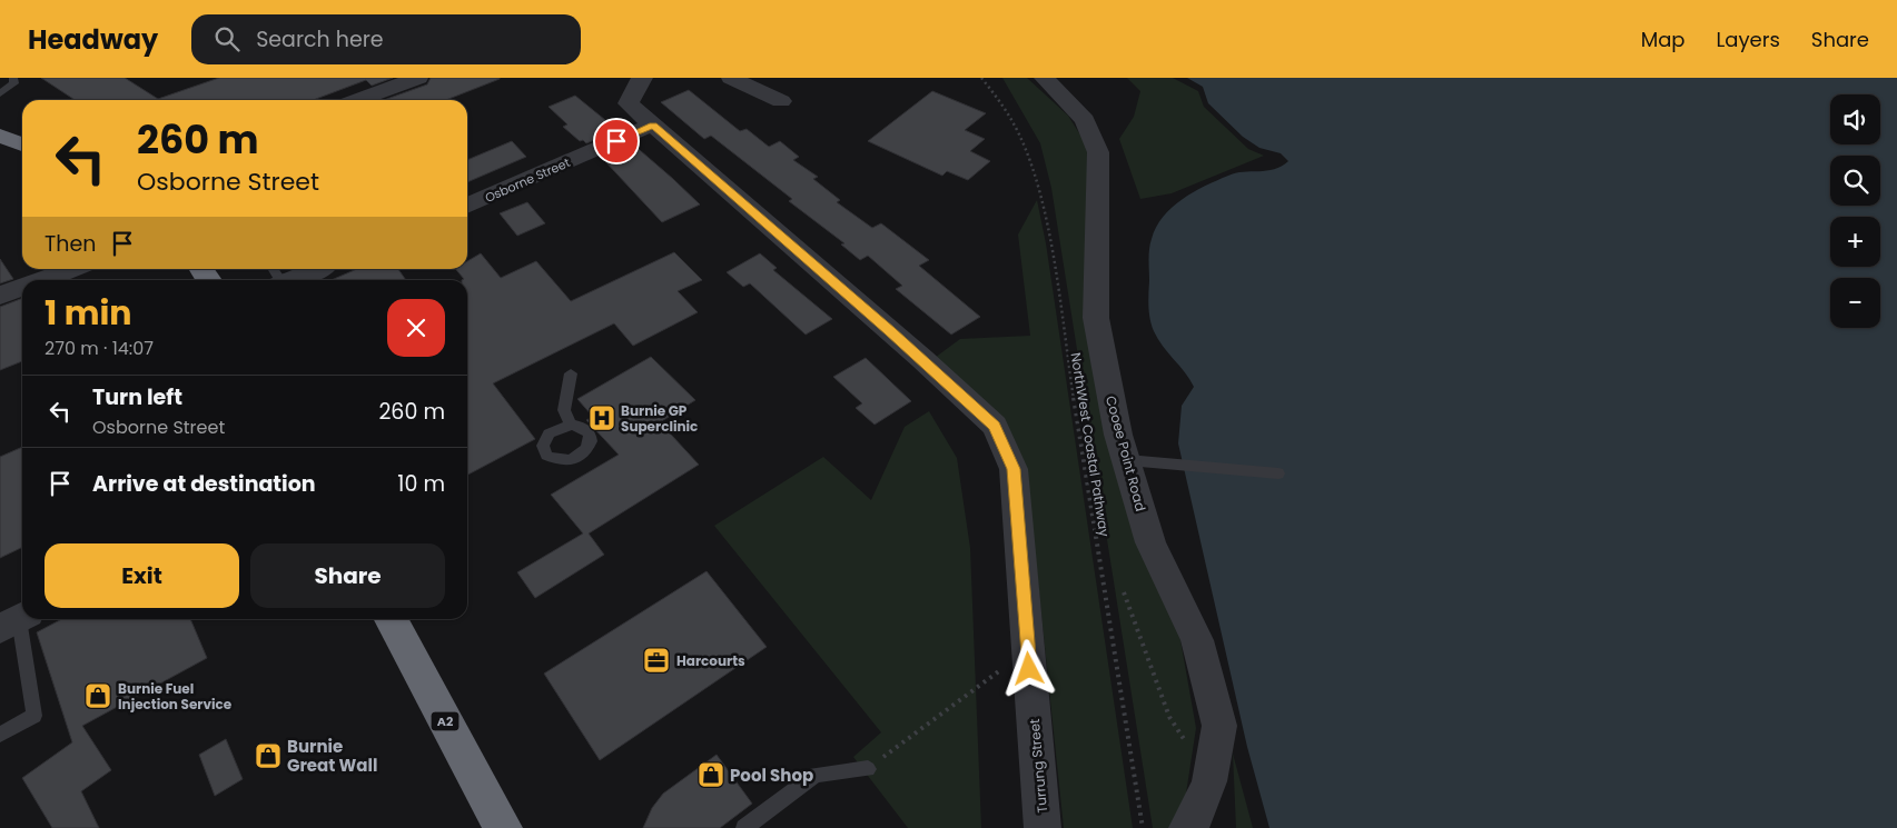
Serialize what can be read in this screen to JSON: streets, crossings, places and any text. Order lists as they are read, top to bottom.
{
  "streets": {
    "highway": ["A2"],
    "street": ["Osborne Street", "Cooee Point Road", "Turrung Street"],
    "path": ["NorthWest Coastal Pathway"]
  },
  "crossings": [
    ["Osborne Street", "Turrung Street"]
  ],
  "places": {
    "hospital": ["Burnie GP Superclinic"],
    "office": ["Harcourts"],
    "shop": ["Burnie Fuel Injection Service", "Burnie Great Wall", "Pool Shop"]
  },
  "page": {
    "header": "Headway",
    "search": "Search here",
    "nav": ["Map", "Layers", "Share"],
    "map_buttons": ["+", "−"],
    "turn": ["260 m", "Osborne Street"],
    "then": "Then",
    "heading": ["1 min", "270 m · 14:07"],
    "list": [
      {
        "name": "Turn left",
        "note": "Osborne Street",
        "value": "260 m"
      },
      {
        "name": "Arrive at destination",
        "value": "10 m"
      }
    ],
    "buttons": ["Exit", "Share"]
  }
}
